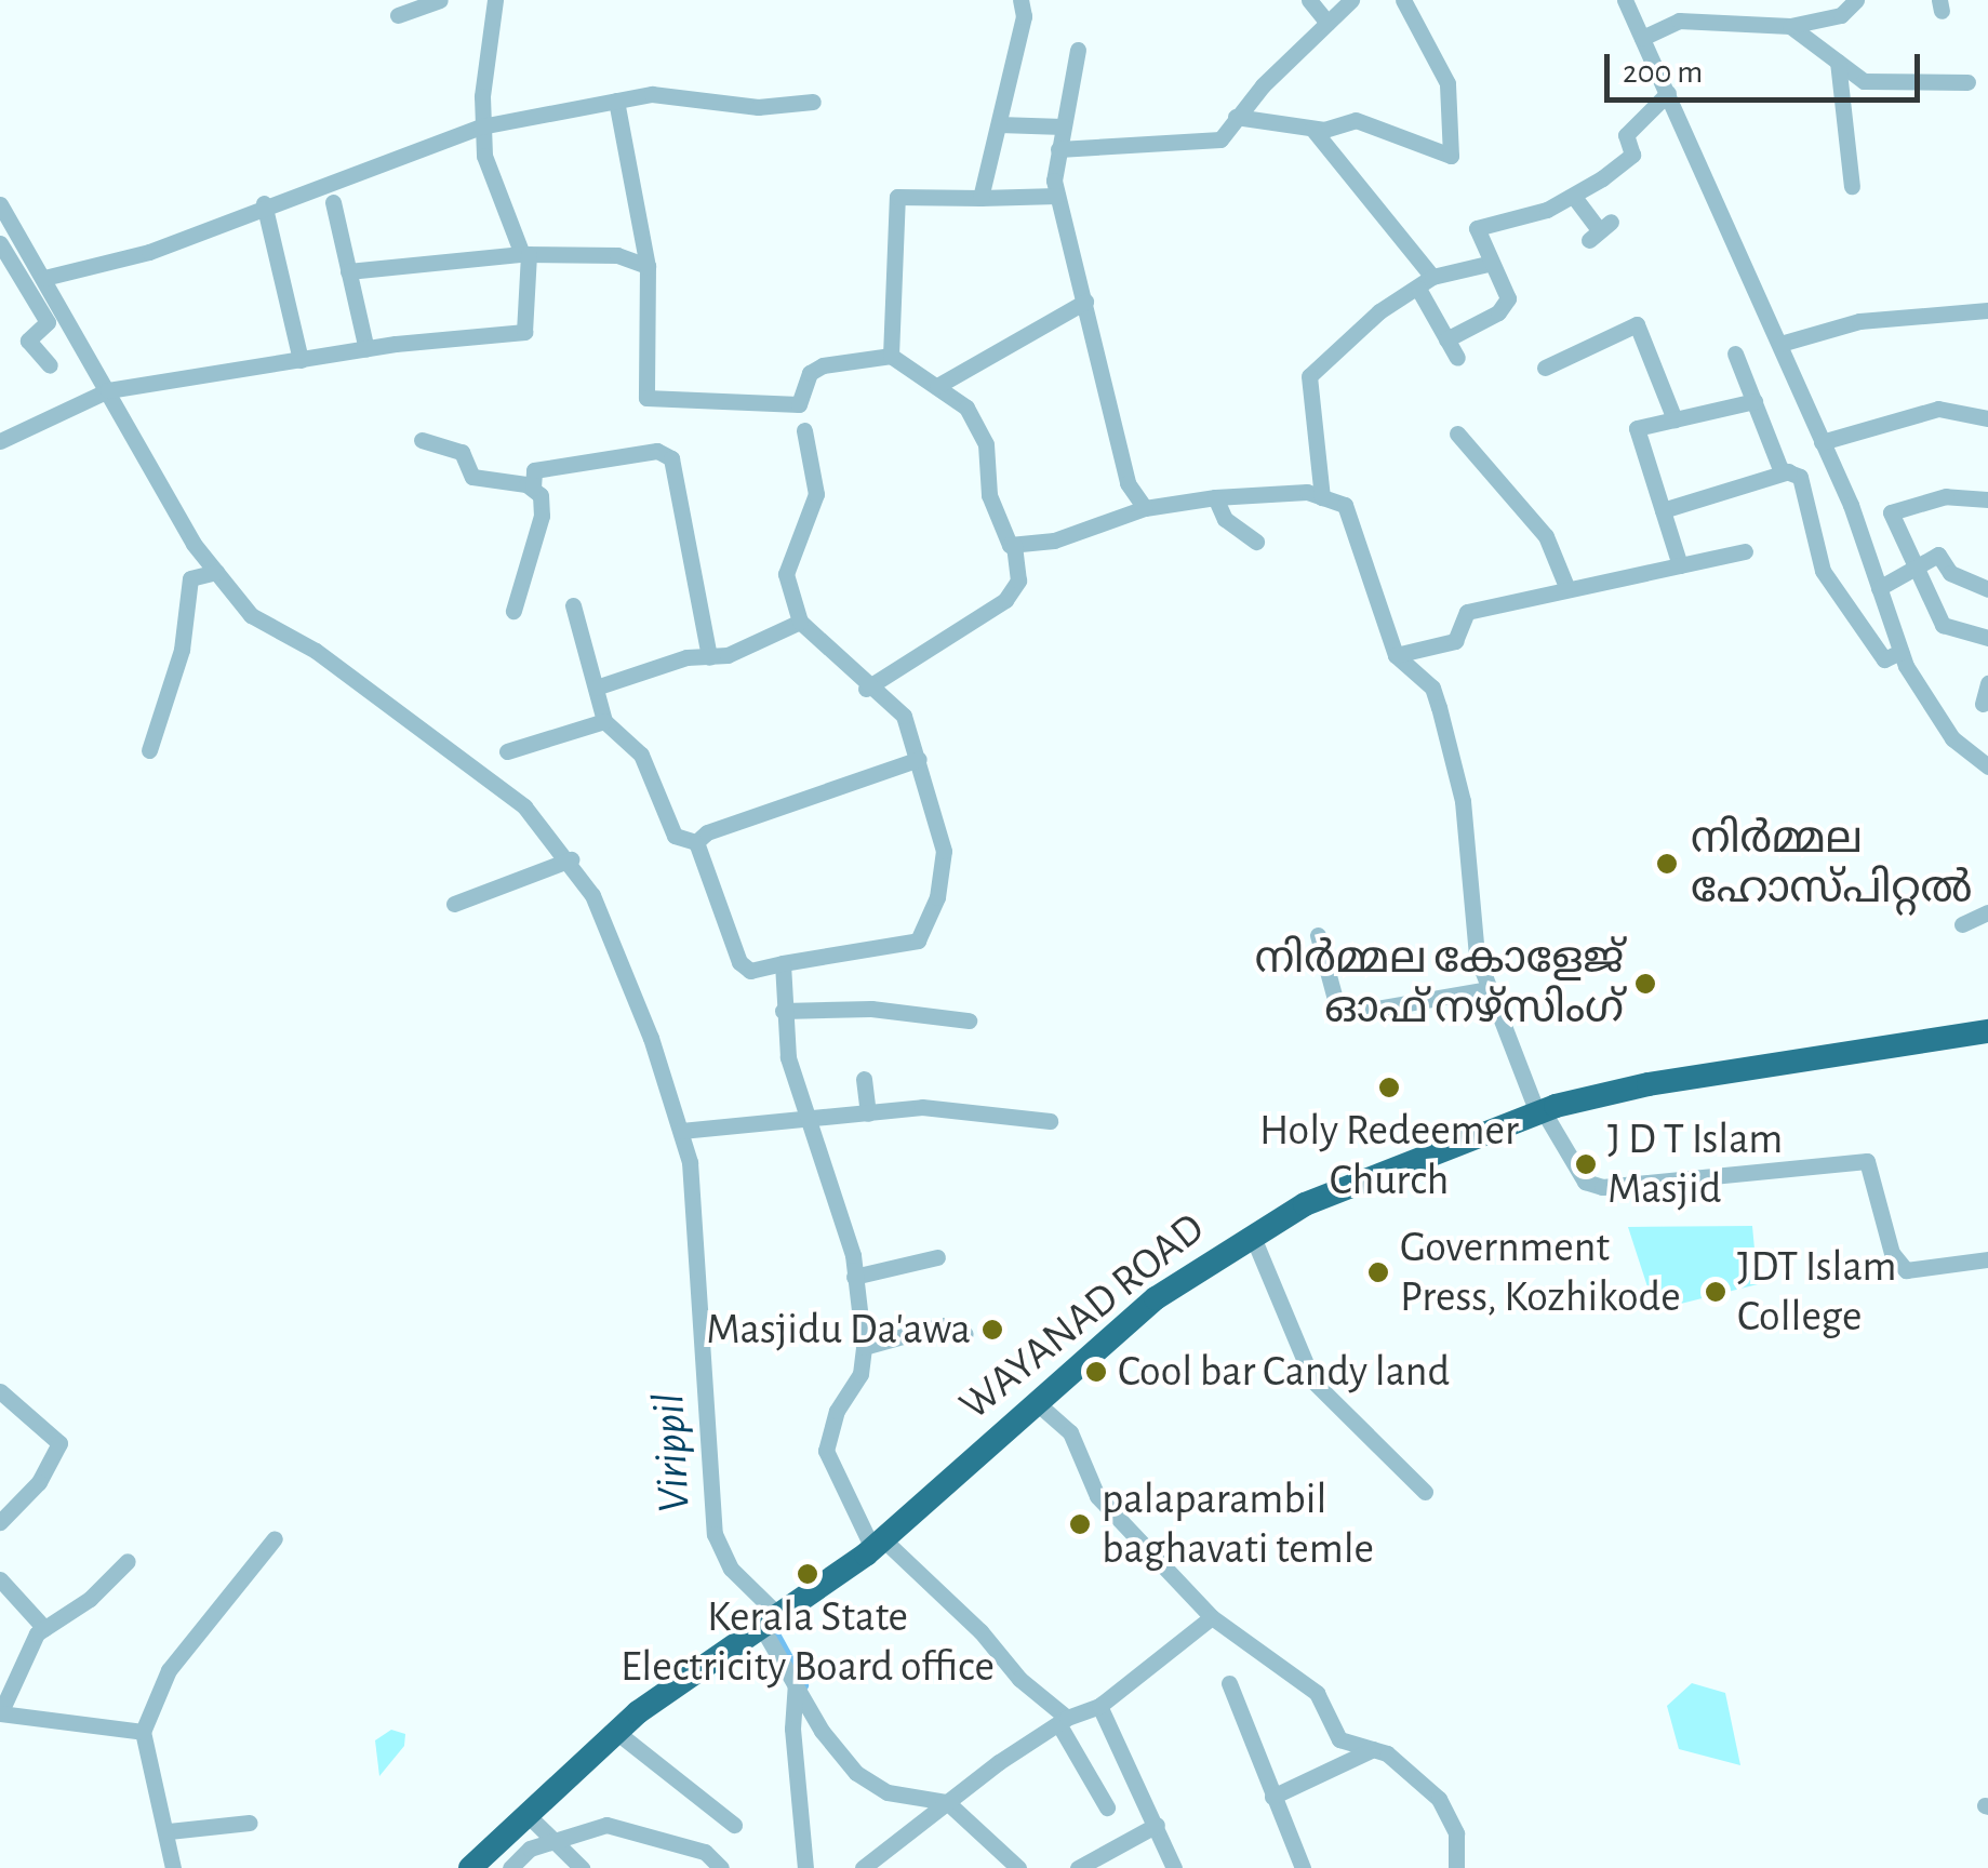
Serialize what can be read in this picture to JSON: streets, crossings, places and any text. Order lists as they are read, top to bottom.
{
  "streets": {
    "highway": ["WAYANAD ROAD"]
  },
  "water": ["Virippil"],
  "places": [
    "നിർമ്മല ഹോസ്പിറ്റൽ",
    "നിർമ്മല കോളേജ് ഓഫ് നഴ്സിംഗ്",
    "Holy Redeemer Church",
    "J D T Islam Masjid",
    "Government Press, Kozhikode",
    "JDT Islam College",
    "Masjidu Da'awa",
    "Cool bar Candy land",
    "palaparambil baghavati temle",
    "Kerala State Electricity Board office"
  ],
  "scale_bar": "200 m"
}
